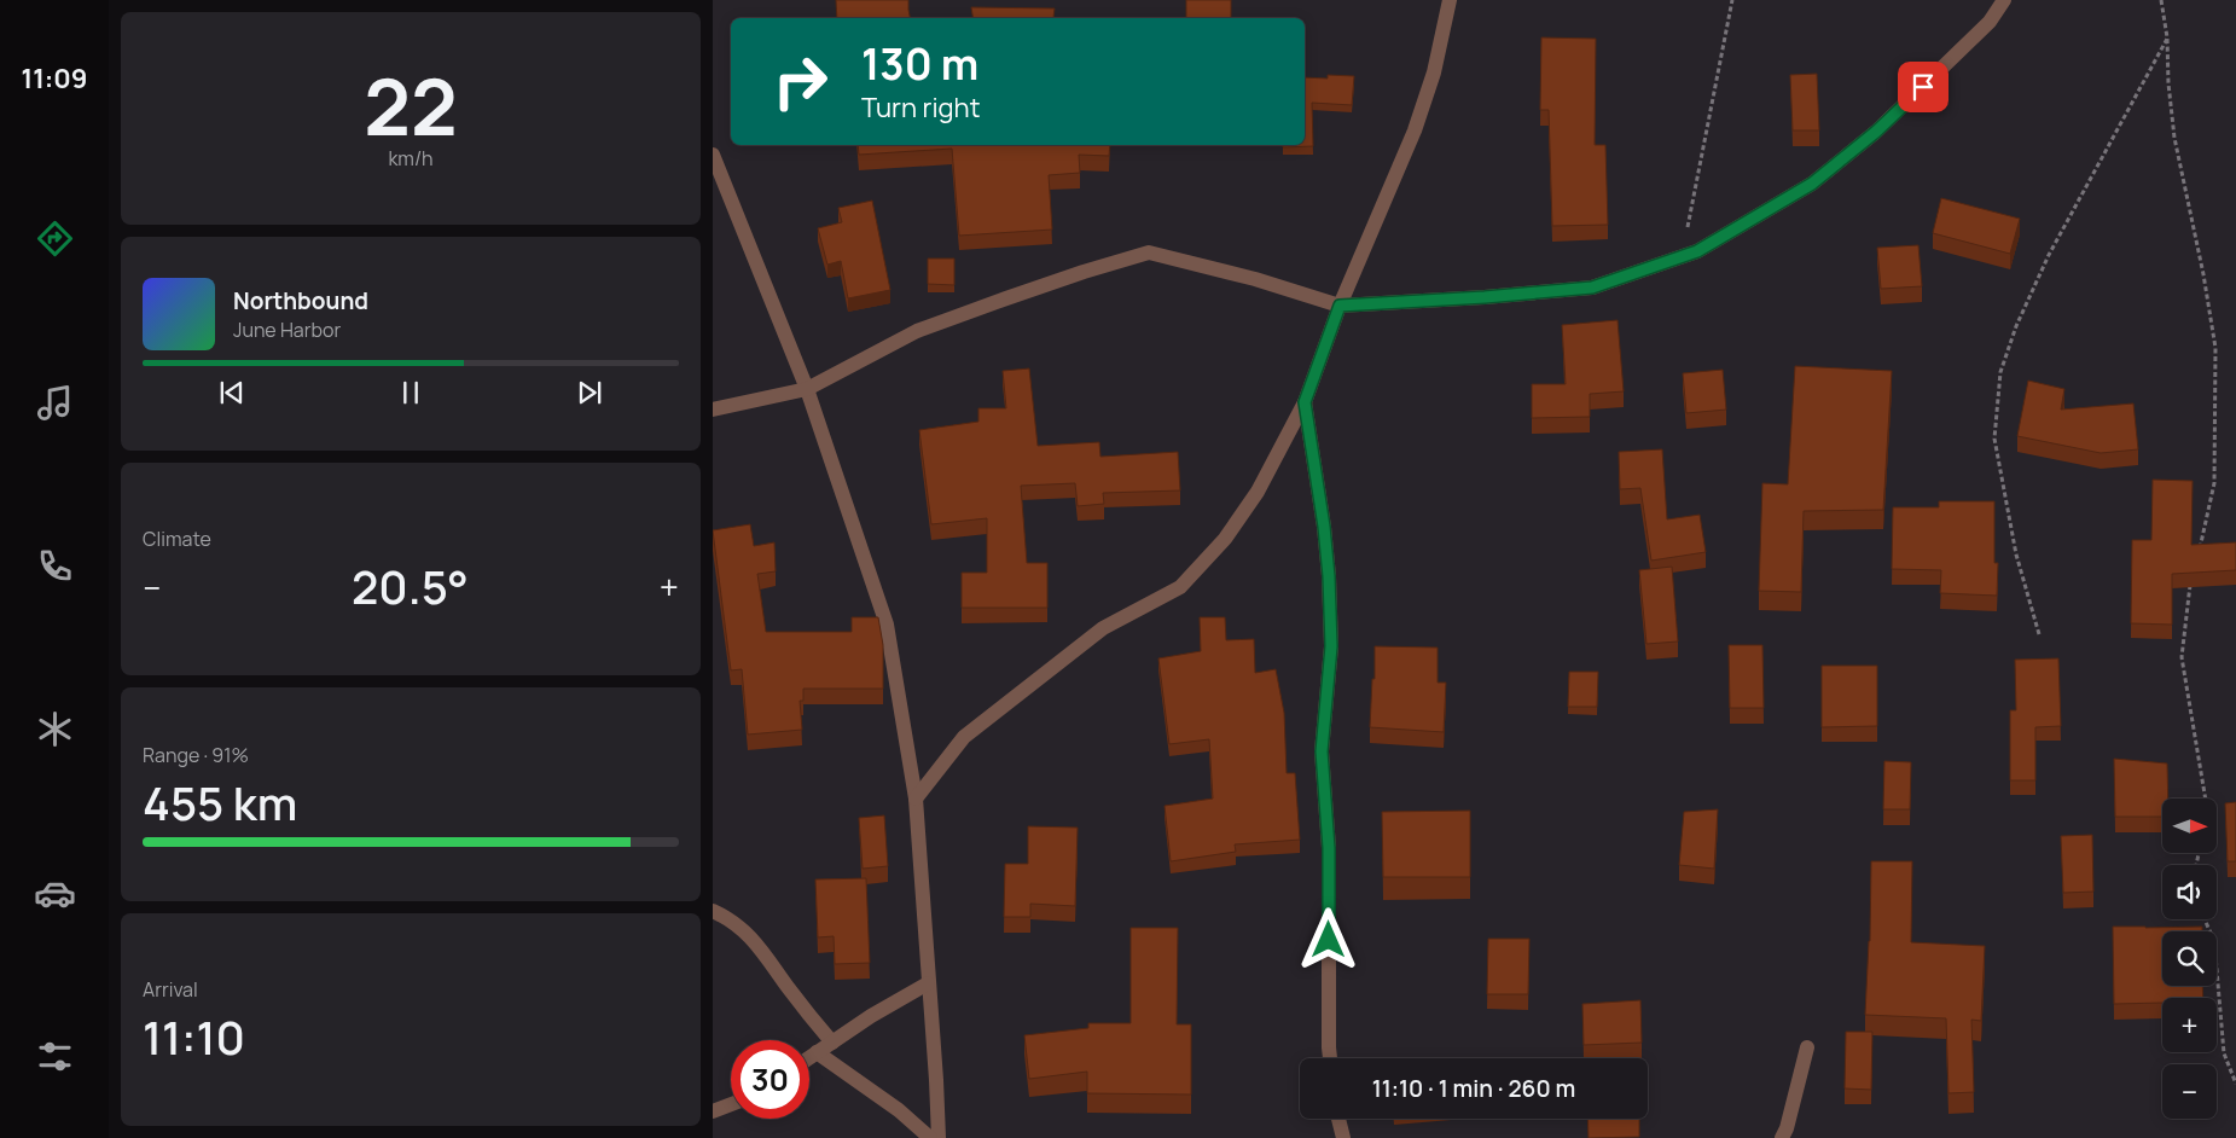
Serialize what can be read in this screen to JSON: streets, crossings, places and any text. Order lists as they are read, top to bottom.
{
  "north": "right",
  "page": {
    "tabs": "11:09",
    "tile": [
      ["22", "km/h"],
      "Climate",
      ["Range · 91%", "455 km"],
      ["Arrival", "11:10"]
    ],
    "turn": ["130 m", "Turn right"],
    "song": ["Northbound", "June Harbor"],
    "heat": ["−", "20.5°", "+"],
    "map_buttons": ["+", "−"],
    "limit": "30",
    "trip": "11:10 · 1 min · 260 m"
  }
}
